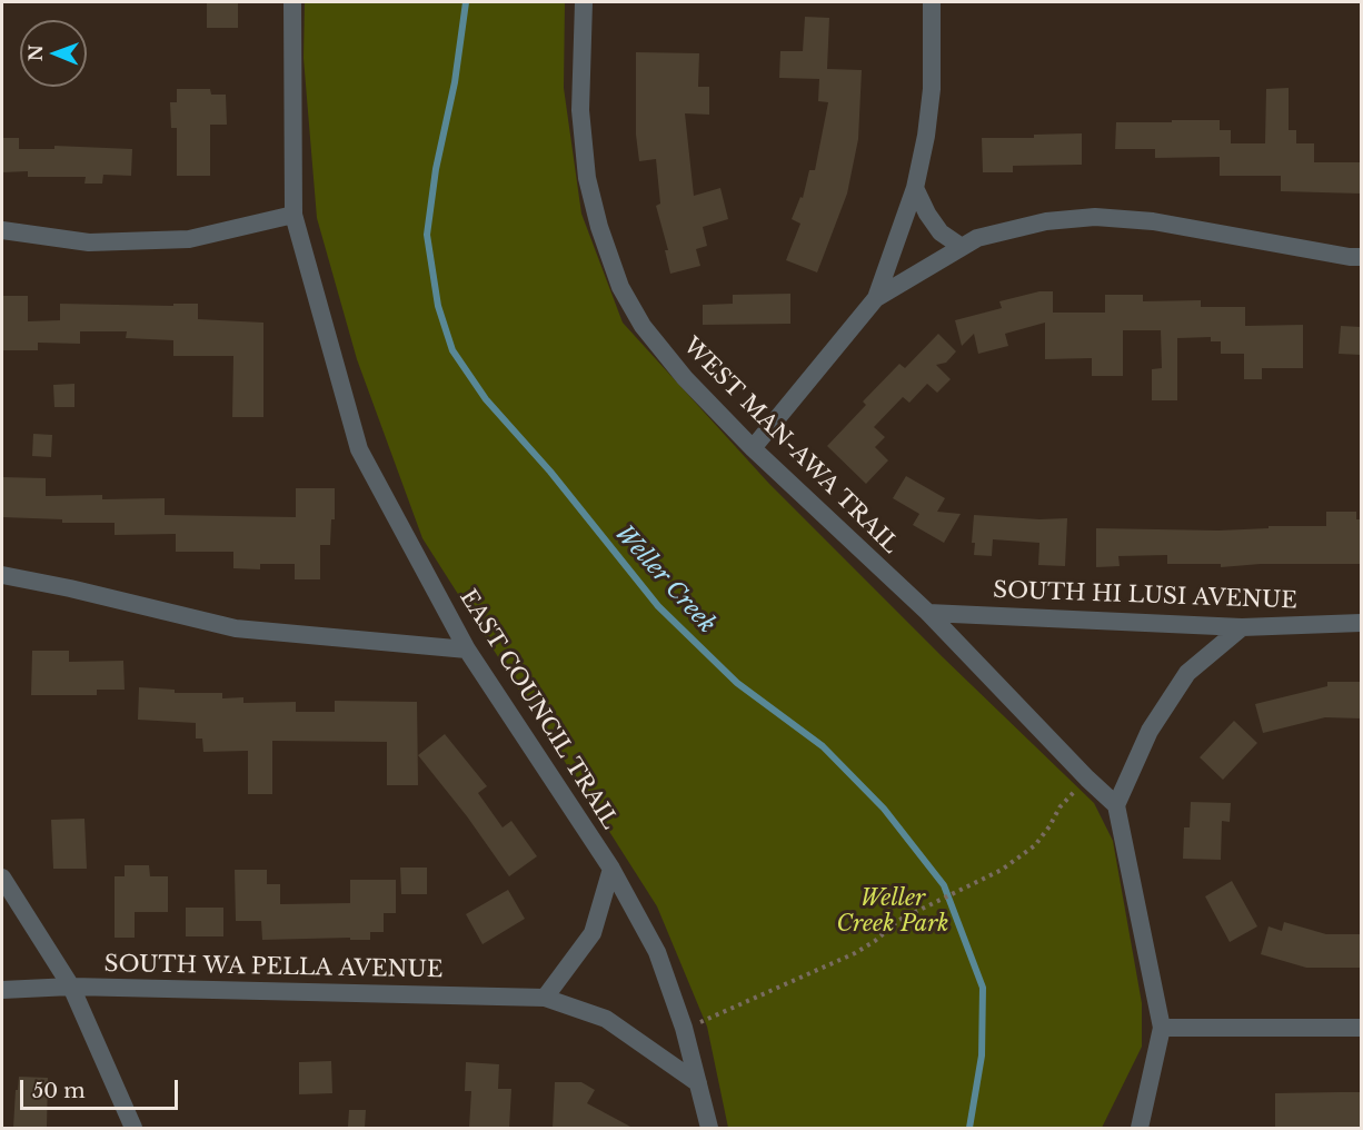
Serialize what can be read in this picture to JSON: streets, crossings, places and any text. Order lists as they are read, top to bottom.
{
  "streets": {
    "street": [
      "WEST MAN-AWA TRAIL",
      "SOUTH HI LUSI AVENUE",
      "EAST COUNCIL TRAIL",
      "SOUTH WA PELLA AVENUE"
    ]
  },
  "crossings": [
    ["WEST MAN-AWA TRAIL", "SOUTH HI LUSI AVENUE"],
    ["EAST COUNCIL TRAIL", "SOUTH WA PELLA AVENUE"]
  ],
  "water": ["Weller Creek"],
  "parks": ["Weller Creek Park"],
  "scale_bar": "50 m",
  "north": "left"
}
